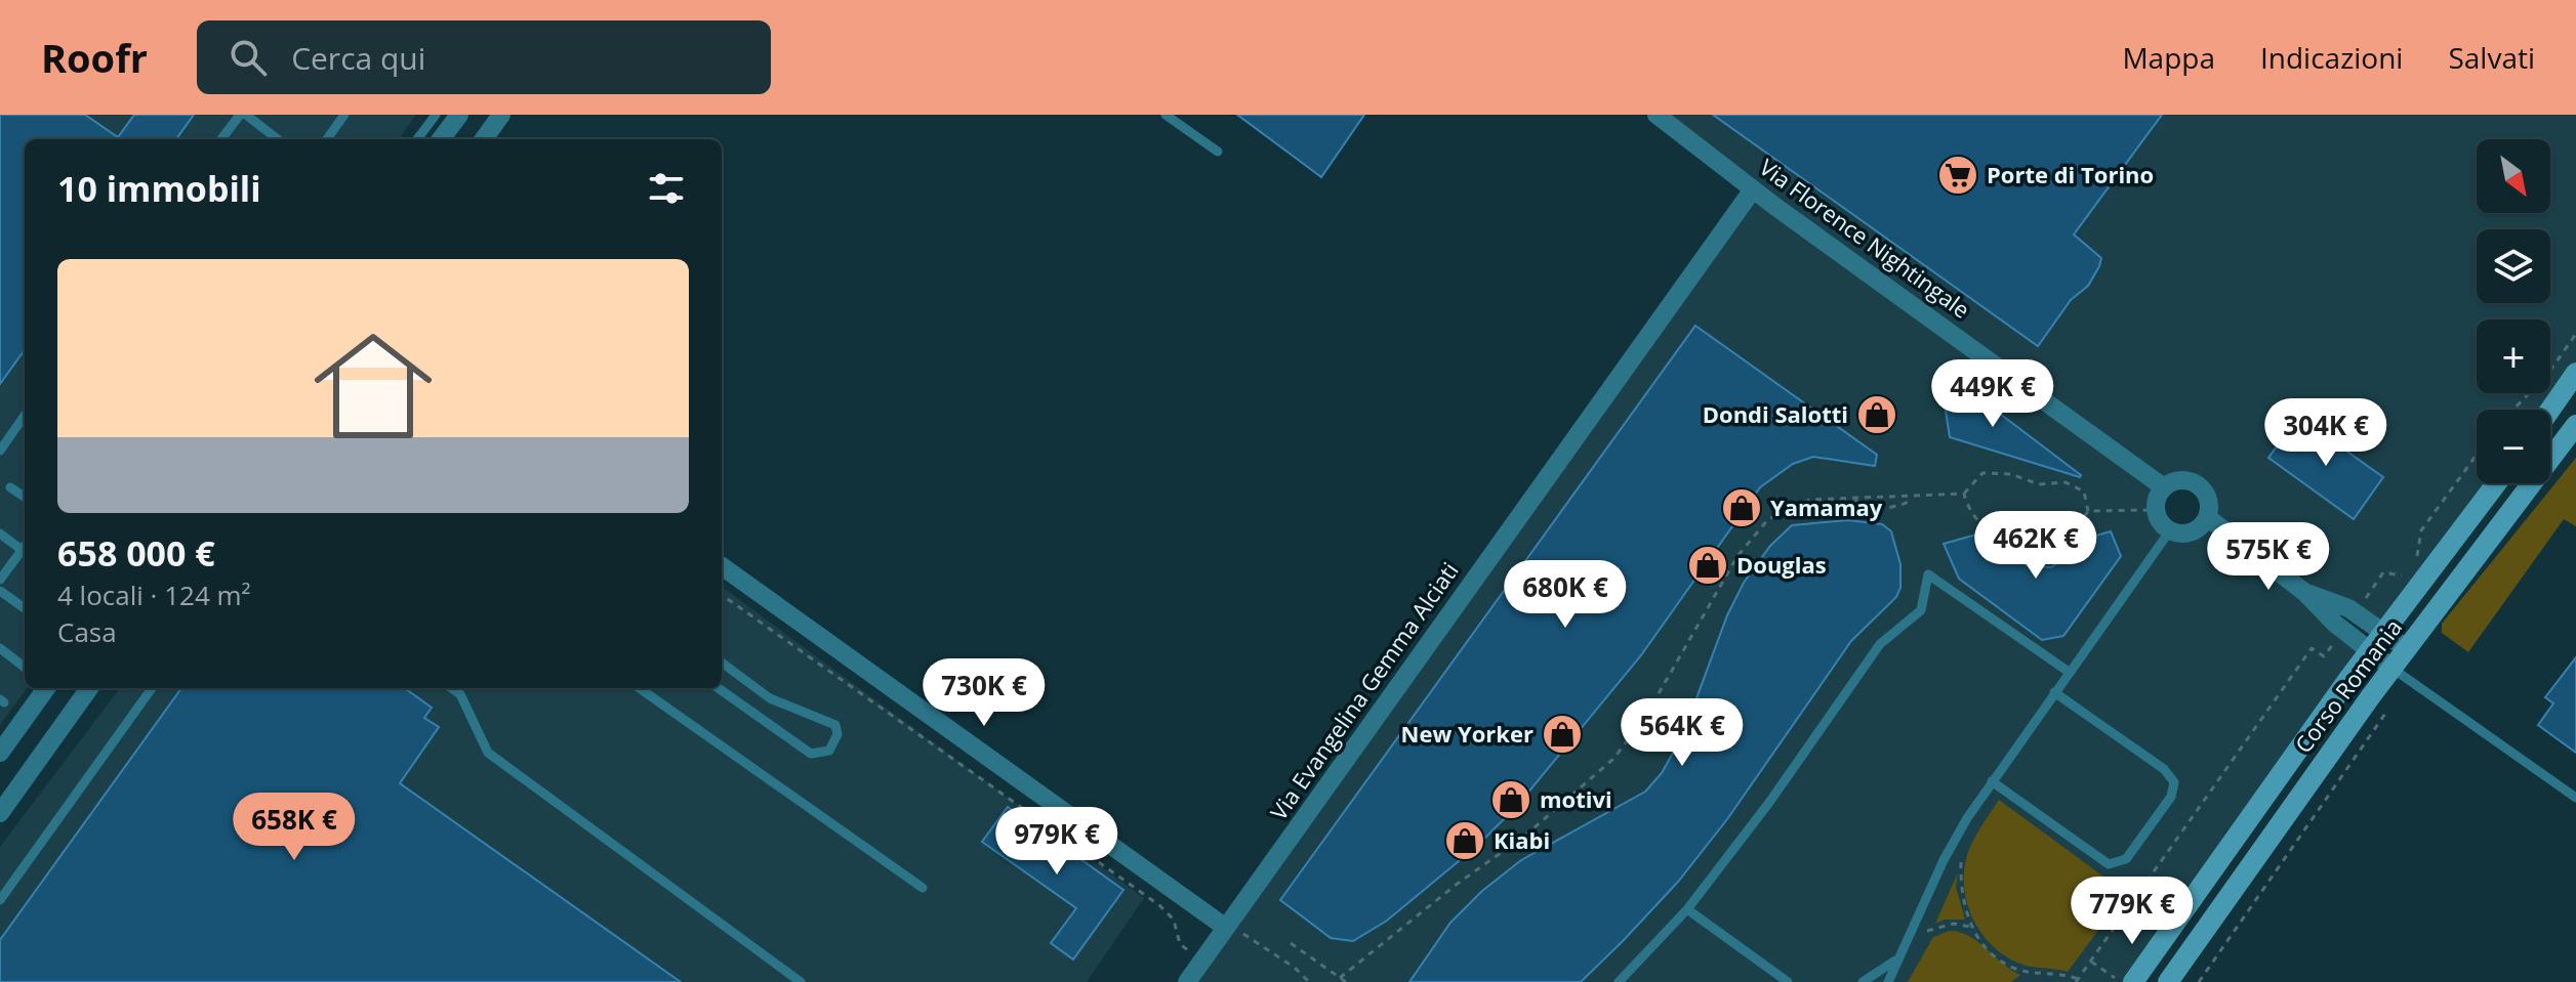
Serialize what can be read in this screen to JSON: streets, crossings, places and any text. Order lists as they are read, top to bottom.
{
  "streets": {
    "main road": ["Corso Romania"],
    "street": ["Via Florence Nightingale", "Via Evangelina Gemma Alciati"]
  },
  "crossings": [
    ["Via Florence Nightingale", "Via Evangelina Gemma Alciati"]
  ],
  "places": {
    "supermarket": ["Porte di Torino"],
    "shop": [
      "Dondi Salotti",
      "Yamamay",
      "Douglas",
      "New Yorker",
      "motivi",
      "Kiabi"
    ]
  },
  "north": "bottom right",
  "page": {
    "header": "Roofr",
    "search": "Cerca qui",
    "nav": ["Mappa", "Indicazioni", "Salvati"],
    "map_buttons": ["+", "−"],
    "heading": "10 immobili",
    "list": [
      {
        "name": "658 000 €",
        "note": "4 locali · 124 m² · Casa"
      }
    ],
    "price": [
      "449K €",
      "304K €",
      "462K €",
      "575K €",
      "680K €",
      "730K €",
      "564K €",
      "658K €",
      "979K €",
      "779K €"
    ]
  }
}
